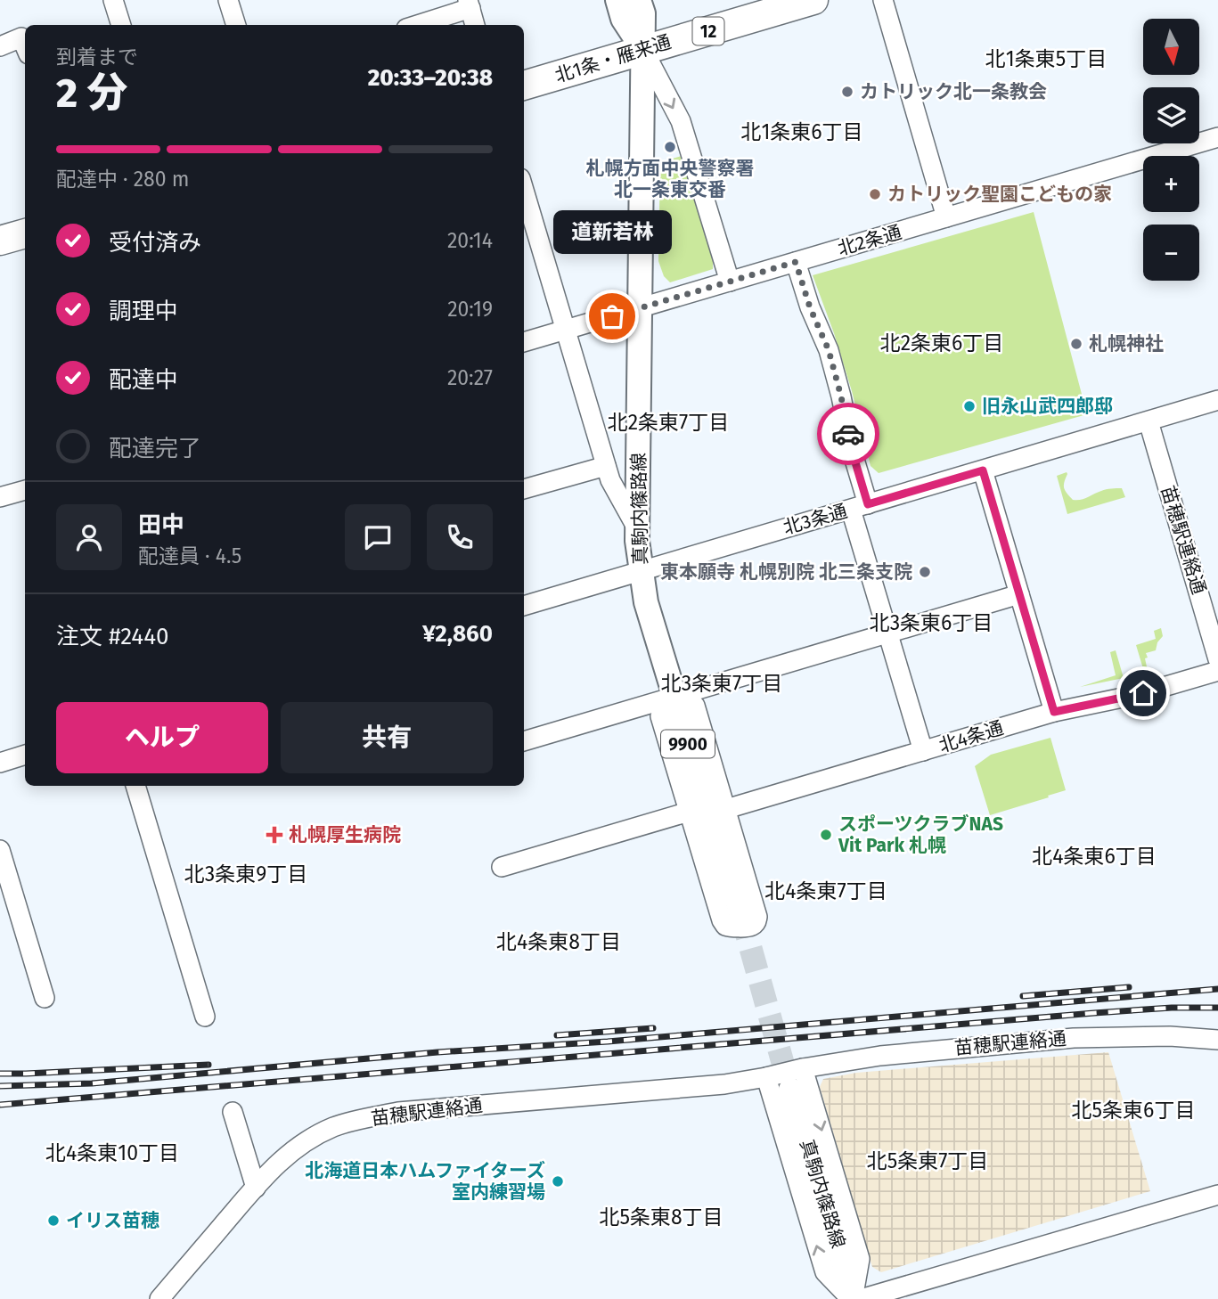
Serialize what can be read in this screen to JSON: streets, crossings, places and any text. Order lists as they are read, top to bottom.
{
  "streets": {
    "highway": ["12", "北1条・雁来通"],
    "main road": ["真駒内篠路線", "9900"],
    "street": [
      "北2条通",
      "北3条通",
      "苗穂駅連絡通",
      "北4条通"
    ]
  },
  "crossings": [
    ["北1条・雁来通", "真駒内篠路線"],
    ["北2条通", "真駒内篠路線"],
    ["真駒内篠路線", "北3条通"],
    ["北3条通", "苗穂駅連絡通"]
  ],
  "districts": [
    "北1条東5丁目",
    "北1条東6丁目",
    "北2条東6丁目",
    "北2条東7丁目",
    "北3条東6丁目",
    "北3条東7丁目",
    "北4条東6丁目",
    "北3条東9丁目",
    "北4条東7丁目",
    "北4条東8丁目",
    "北5条東6丁目",
    "北4条東10丁目",
    "北5条東7丁目",
    "北5条東8丁目"
  ],
  "places": {
    "other": [
      "カトリック北一条教会",
      "札幌方面中央警察署 北一条東交番",
      "カトリック聖園こどもの家",
      "道新若林",
      "札幌神社",
      "旧永山武四郎邸",
      "東本願寺 札幌別院 北三条支院",
      "スポーツクラブNAS Vit Park 札幌",
      "北海道日本ハムファイターズ 室内練習場",
      "イリス苗穂"
    ],
    "health": ["札幌厚生病院"]
  },
  "north": "bottom",
  "page": {
    "map_buttons": ["+", "−"],
    "heading": ["2 分", "到着まで", "20:33–20:38"],
    "panel": [
      "田中",
      "配達員 · 4.5",
      "注文 #2440",
      "¥2,860"
    ],
    "bar": "配達中 · 280 m",
    "list": [
      ["受付済み", "20:14"],
      ["調理中", "20:19"],
      ["配達中", "20:27"],
      "配達完了"
    ],
    "bubble": "道新若林",
    "buttons": ["ヘルプ", "共有"]
  }
}
